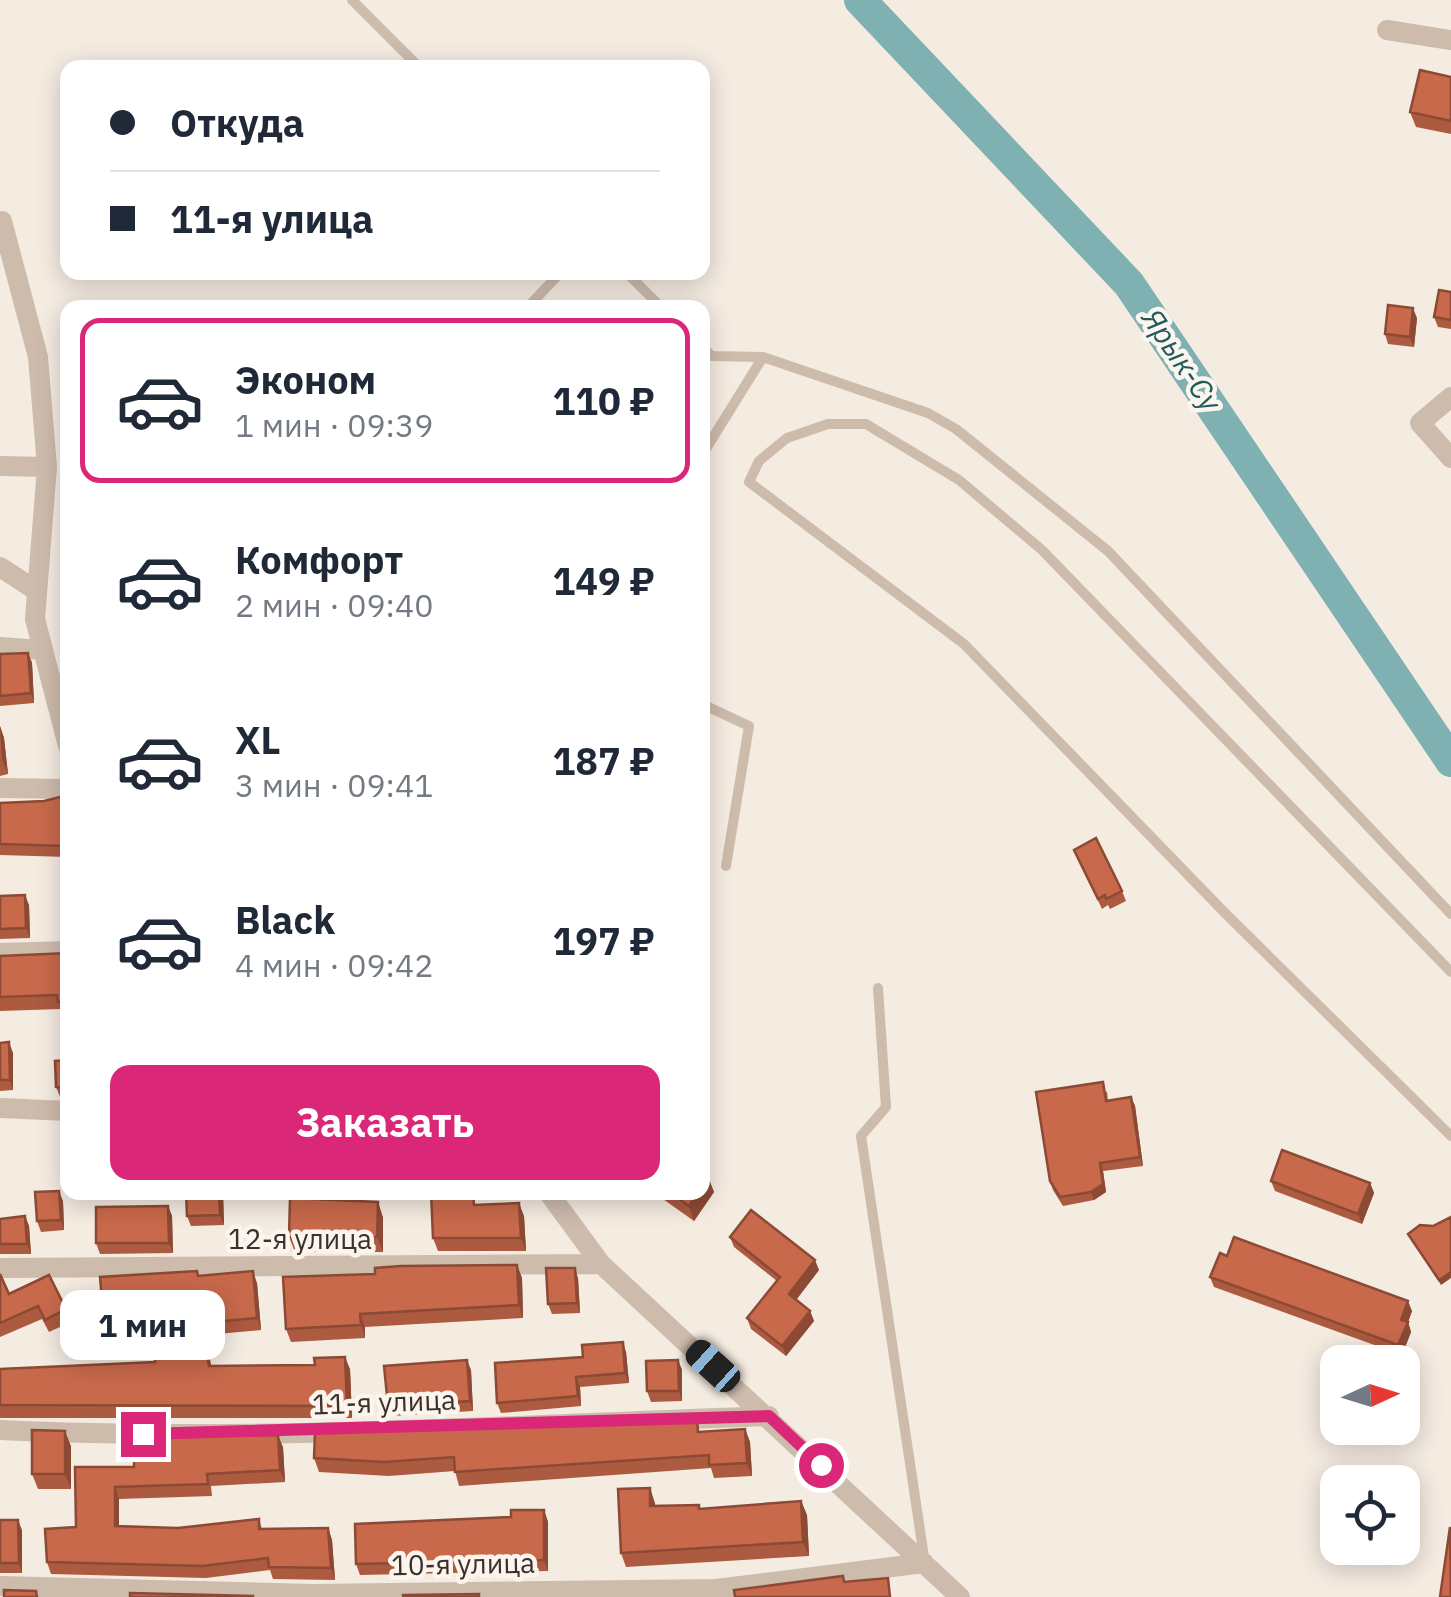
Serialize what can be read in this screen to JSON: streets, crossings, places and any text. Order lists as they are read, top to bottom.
{
  "streets": {
    "street": ["12-я улица", "11-я улица", "10-я улица"]
  },
  "water": ["Ярык-Су"],
  "north": "right",
  "page": {
    "banner": ["Откуда", "11-я улица"],
    "list": [
      {
        "name": "Эконом",
        "note": "1 мин · 09:39",
        "value": "110 ₽"
      },
      {
        "name": "Комфорт",
        "note": "2 мин · 09:40",
        "value": "149 ₽"
      },
      {
        "name": "XL",
        "note": "3 мин · 09:41",
        "value": "187 ₽"
      },
      {
        "name": "Black",
        "note": "4 мин · 09:42",
        "value": "197 ₽"
      }
    ],
    "buttons": "Заказать",
    "bubble": "1 мин"
  }
}
